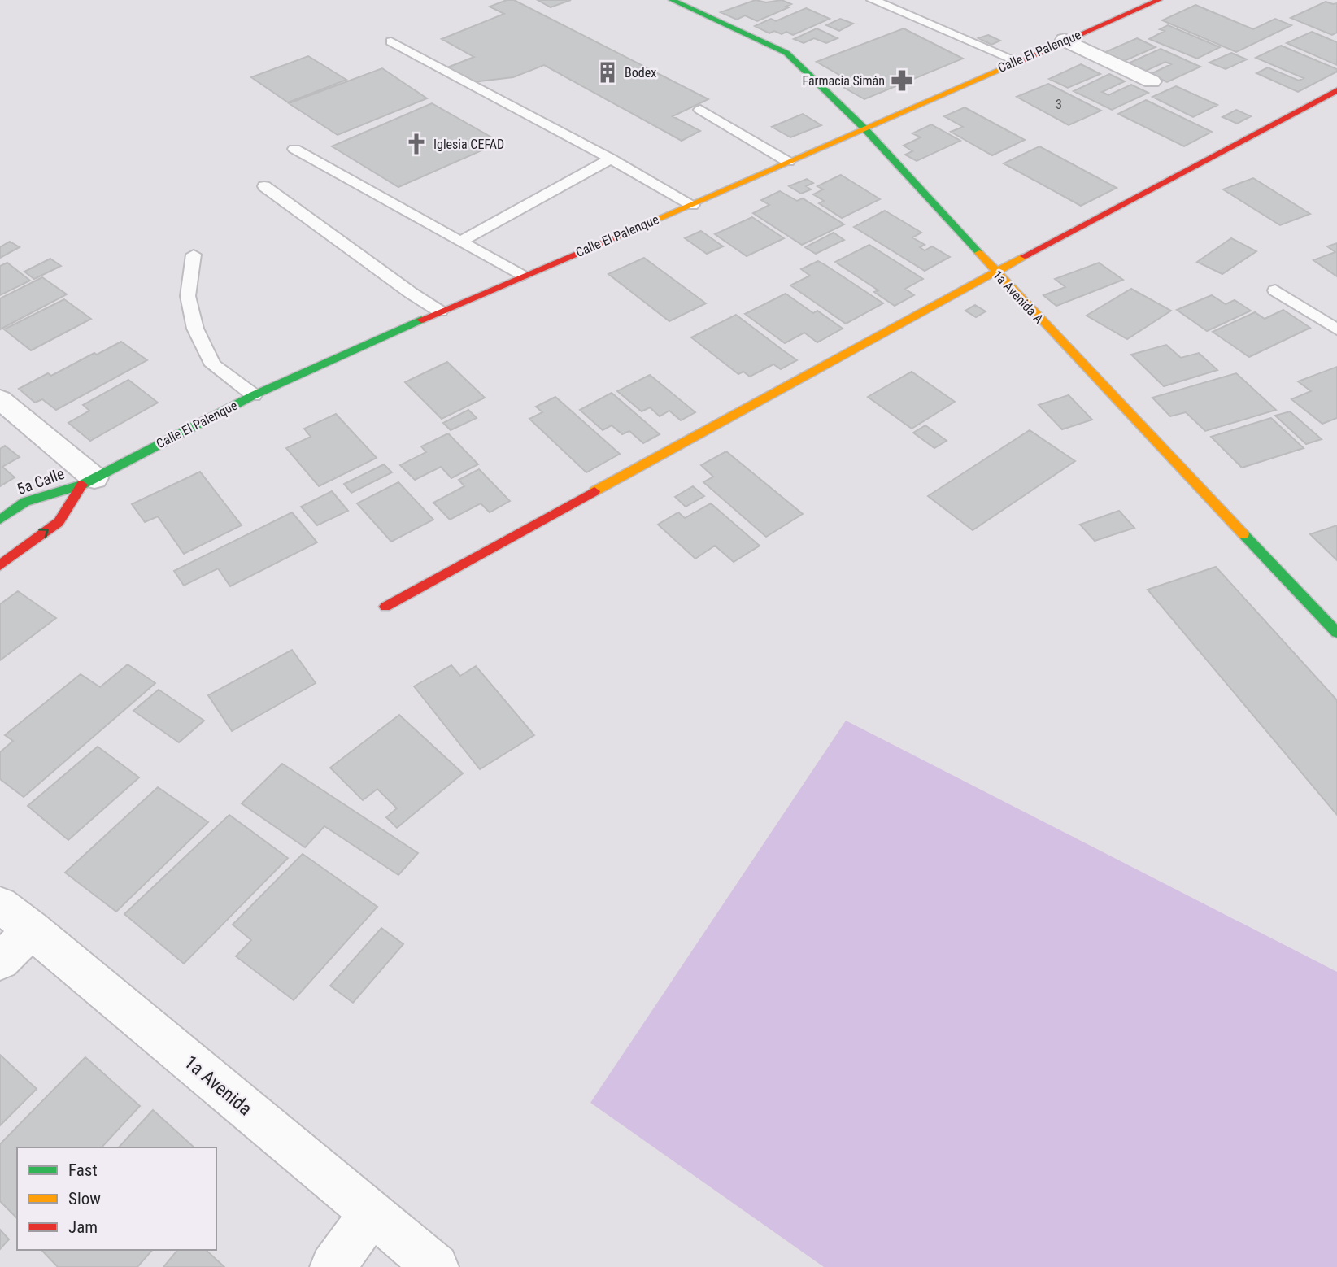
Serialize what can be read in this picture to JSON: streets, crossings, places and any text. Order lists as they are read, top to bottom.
{
  "streets": {
    "street": [
      "Calle El Palenque",
      "1a Avenida A",
      "5a Calle",
      "1a Avenida"
    ]
  },
  "crossings": [
    ["Calle El Palenque", "1a Avenida A"],
    ["Calle El Palenque", "5a Calle"]
  ],
  "places": {
    "building": ["Bodex"],
    "pharmacy": ["Farmacia Simán"],
    "church": ["Iglesia CEFAD"]
  },
  "house_numbers": ["3"],
  "legend": ["Fast", "Slow", "Jam"]
}
